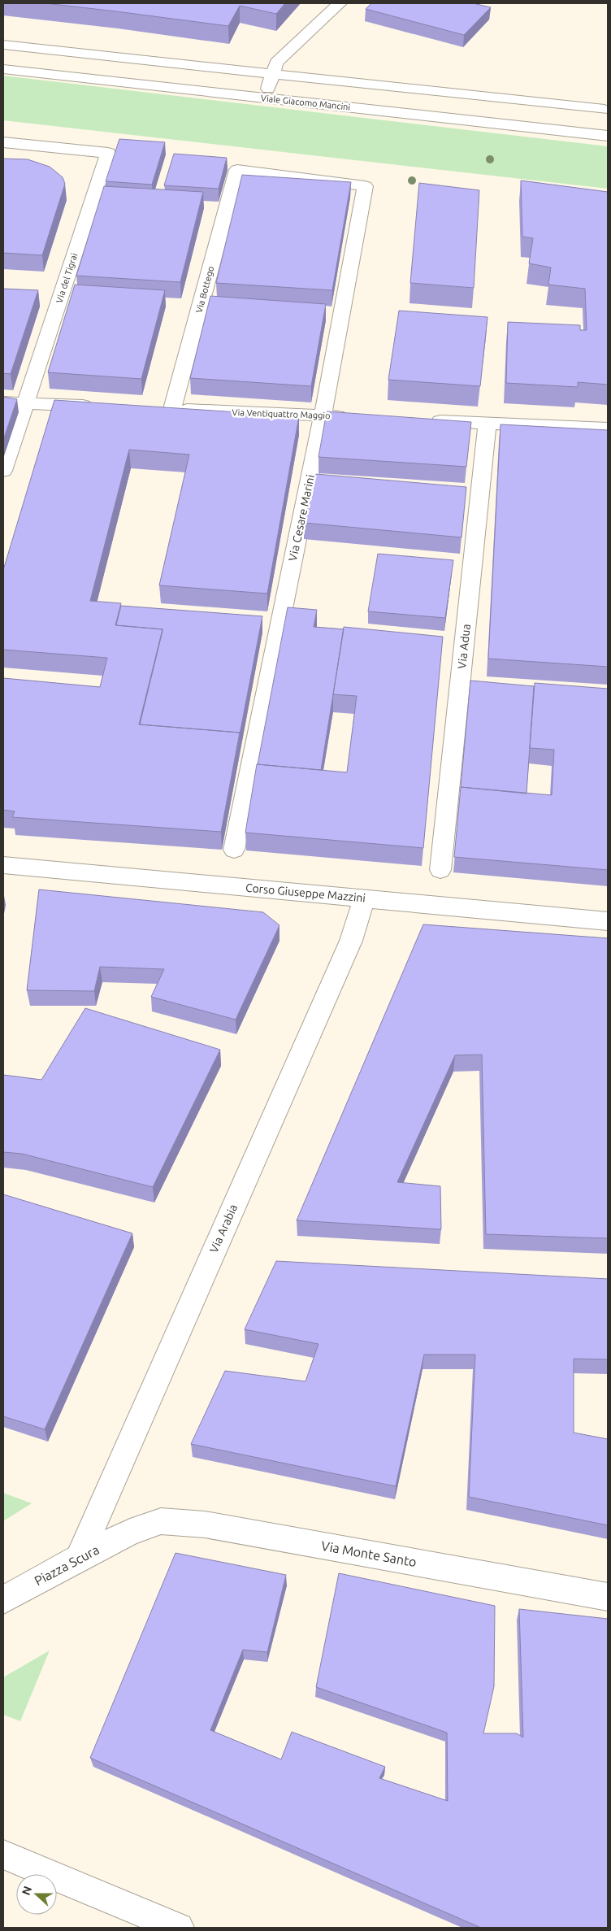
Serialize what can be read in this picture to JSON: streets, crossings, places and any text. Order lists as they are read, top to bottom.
{
  "streets": {
    "street": [
      "Viale Giacomo Mancini",
      "Via del Tigrai",
      "Via Bottego",
      "Via Ventiquattro Maggio",
      "Via Cesare Marini",
      "Via Adua",
      "Corso Giuseppe Mazzini",
      "Via Arabia",
      "Via Monte Santo",
      "Piazza Scura"
    ]
  },
  "crossings": [
    ["Via Bottego", "Via Ventiquattro Maggio"],
    ["Via Bottego", "Via Cesare Marini"],
    ["Via Ventiquattro Maggio", "Via Cesare Marini"],
    ["Corso Giuseppe Mazzini", "Via Arabia"],
    ["Via Arabia", "Piazza Scura"],
    ["Via Monte Santo", "Piazza Scura"]
  ],
  "north": "left"
}
